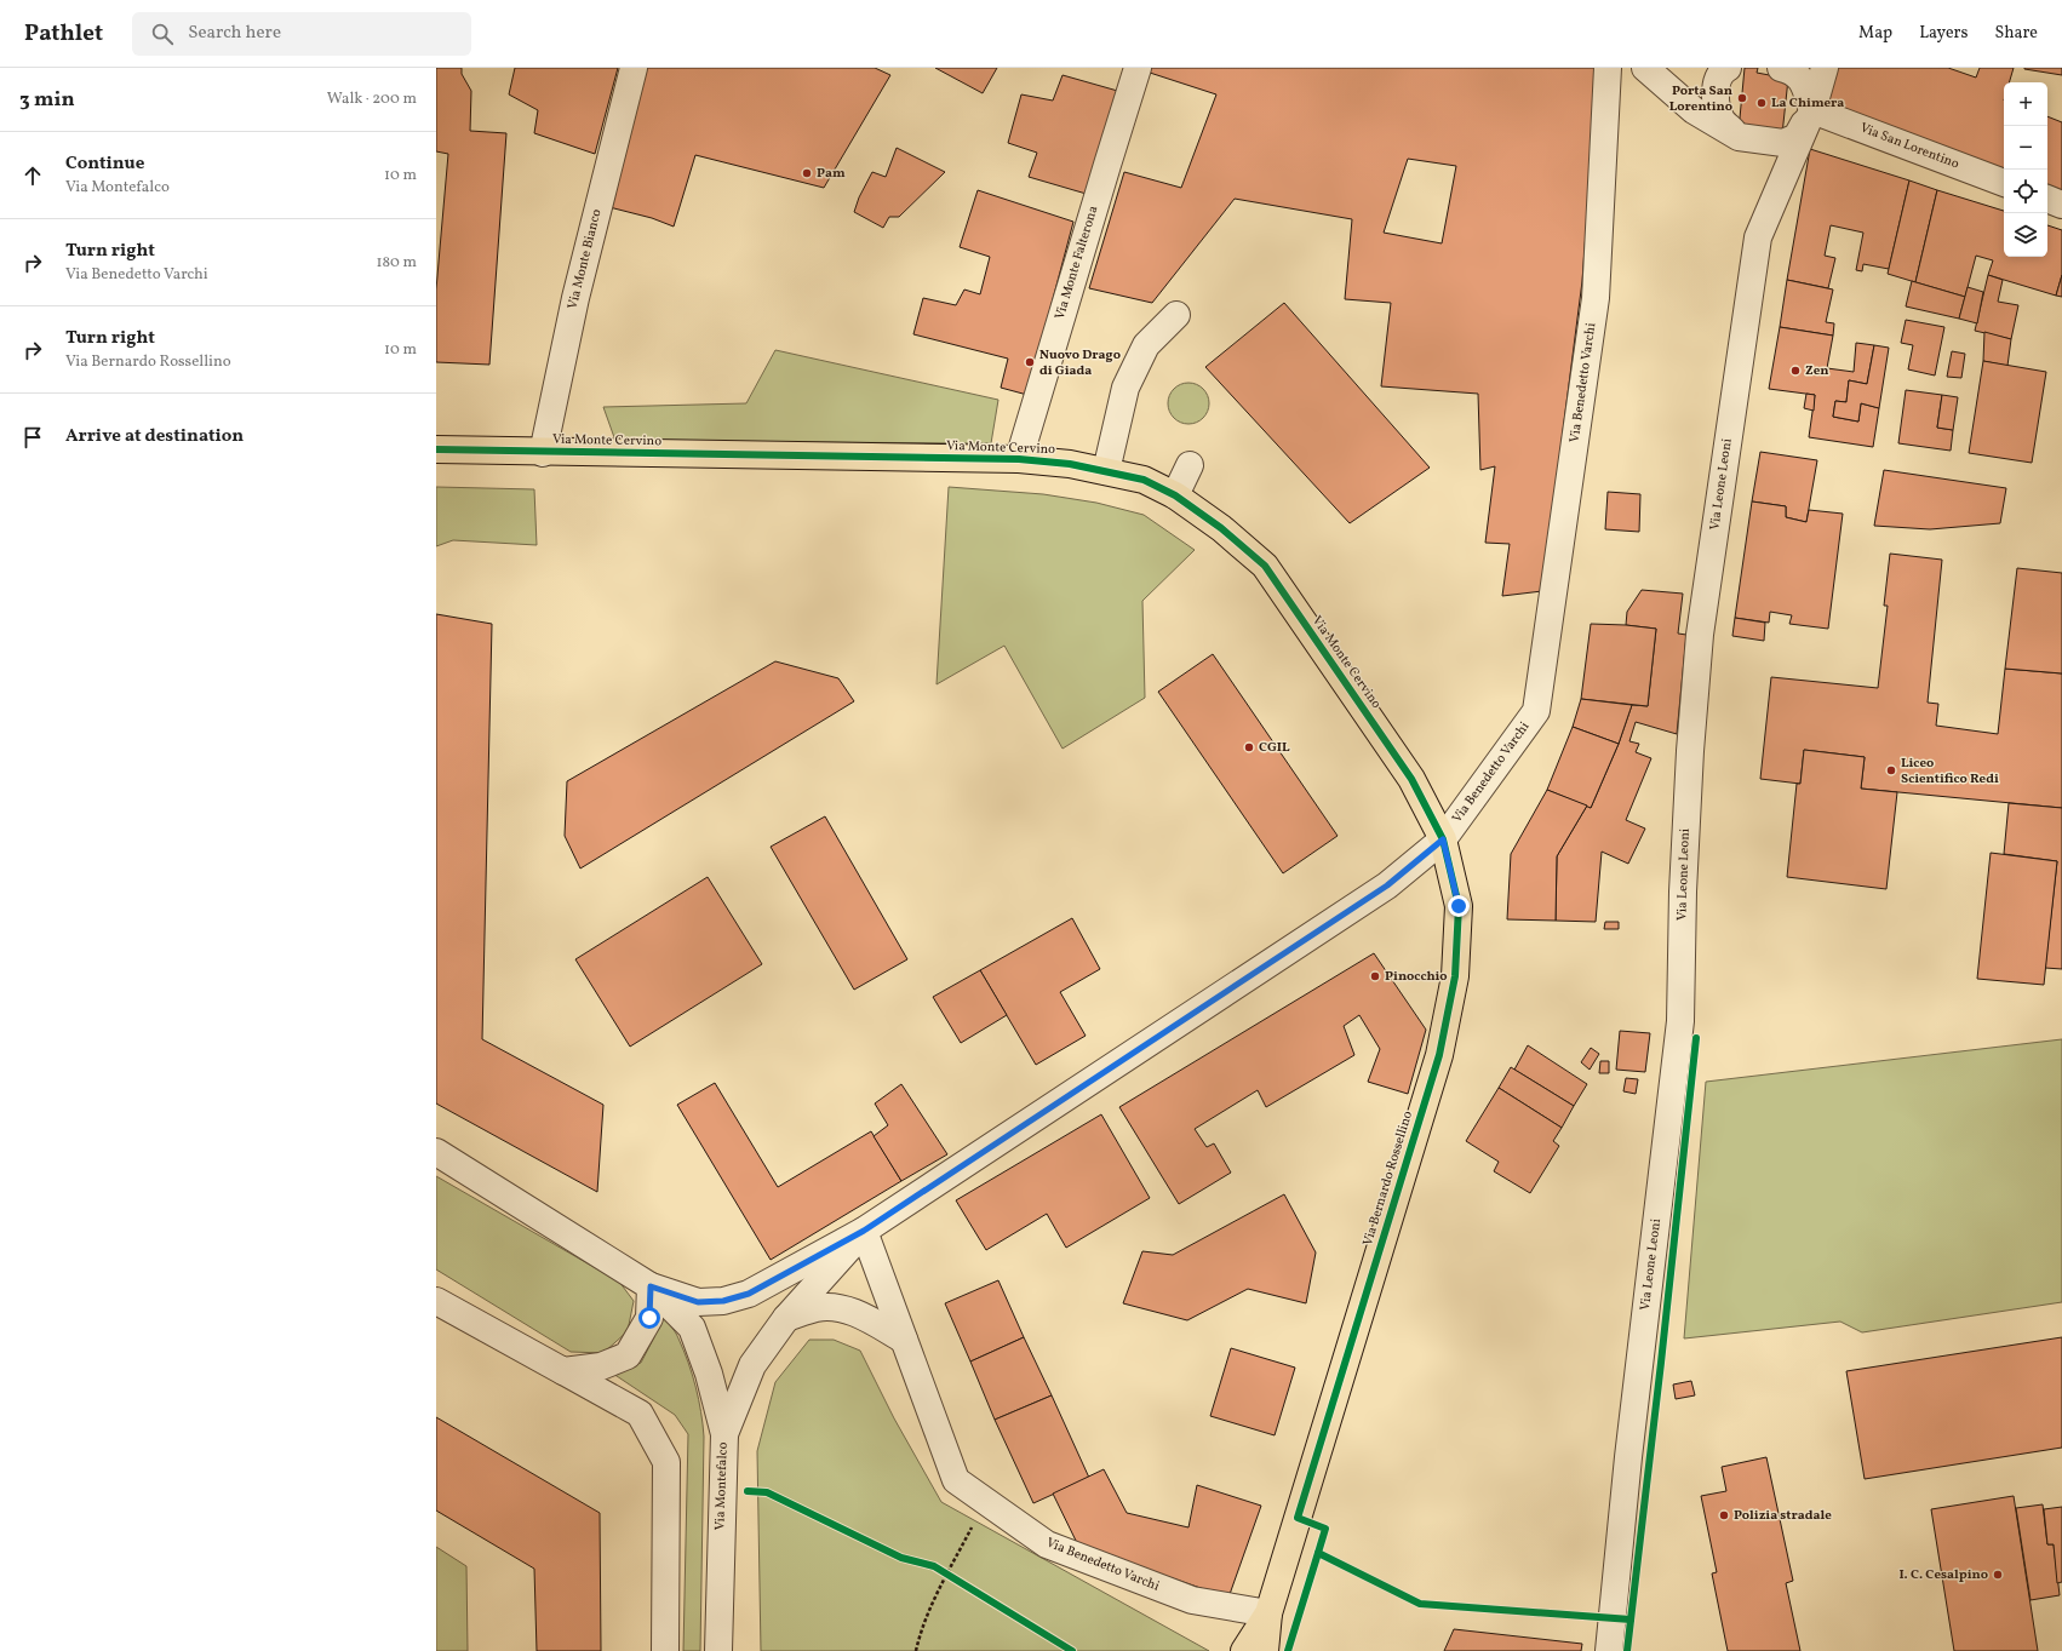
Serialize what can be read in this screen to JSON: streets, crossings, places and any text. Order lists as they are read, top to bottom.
{
  "streets": {
    "main road": ["Via Monte Cervino", "Via Bernardo Rossellino"],
    "street": [
      "Via San Lorentino",
      "Via Monte Bianco",
      "Via Monte Falterona",
      "Via Benedetto Varchi",
      "Via Leone Leoni",
      "Via Montefalco"
    ]
  },
  "crossings": [
    ["Via San Lorentino", "Via Leone Leoni"],
    ["Via Monte Bianco", "Via Monte Cervino"],
    ["Via Monte Falterona", "Via Monte Cervino"],
    ["Via Benedetto Varchi", "Via Monte Cervino"],
    ["Via Benedetto Varchi", "Via Bernardo Rossellino"],
    ["Via Benedetto Varchi", "Via Montefalco"],
    ["Via Monte Cervino", "Via Bernardo Rossellino"]
  ],
  "places": [
    "Porta San Lorentino",
    "La Chimera",
    "Pam",
    "Nuovo Drago di Giada",
    "Zen",
    "CGIL",
    "Liceo Scientifico Redi",
    "Pinocchio",
    "Polizia stradale",
    "I. C. Cesalpino"
  ],
  "page": {
    "header": "Pathlet",
    "search": "Search here",
    "nav": ["Map", "Layers", "Share"],
    "heading": ["3 min", "Walk · 200 m"],
    "map_buttons": ["+", "−"],
    "list": [
      ["Continue", "Via Montefalco", "10 m"],
      ["Turn right", "Via Benedetto Varchi", "180 m"],
      ["Turn right", "Via Bernardo Rossellino", "10 m"],
      "Arrive at destination"
    ]
  }
}
